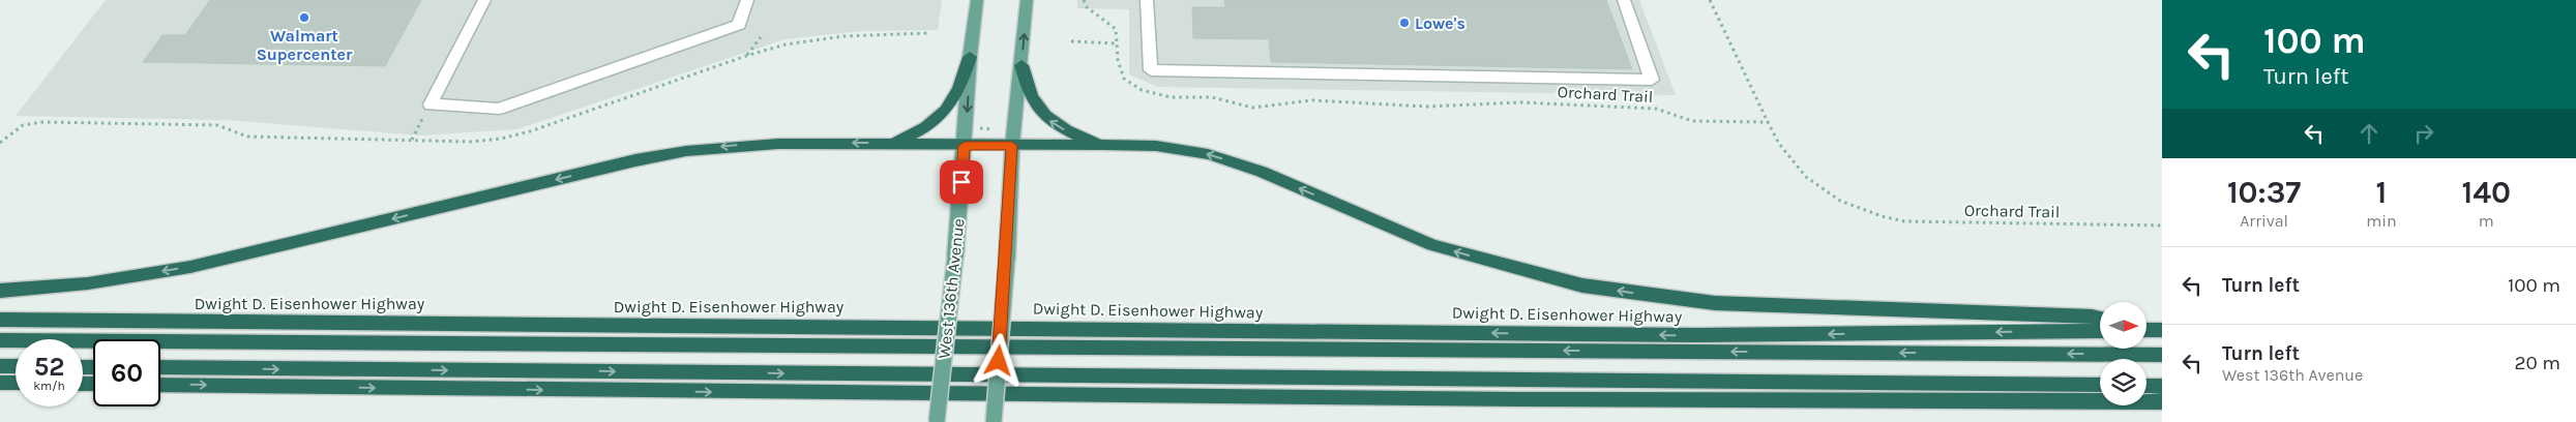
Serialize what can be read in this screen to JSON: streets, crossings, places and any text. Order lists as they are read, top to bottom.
{
  "streets": {
    "highway": ["Dwight D. Eisenhower Highway"],
    "main road": ["West 136th Avenue"],
    "path": ["Orchard Trail"]
  },
  "places": ["Walmart Supercenter", "Lowe's"],
  "north": "right",
  "page": {
    "turn": ["100 m", "Turn left"],
    "eta": [
      "10:37",
      "Arrival",
      "1",
      "min",
      "140",
      "m"
    ],
    "list": [
      {
        "name": "Turn left",
        "value": "100 m"
      },
      {
        "name": "Turn left",
        "note": "West 136th Avenue",
        "value": "20 m"
      }
    ],
    "speed": "52 km/h",
    "limit": "60"
  }
}
